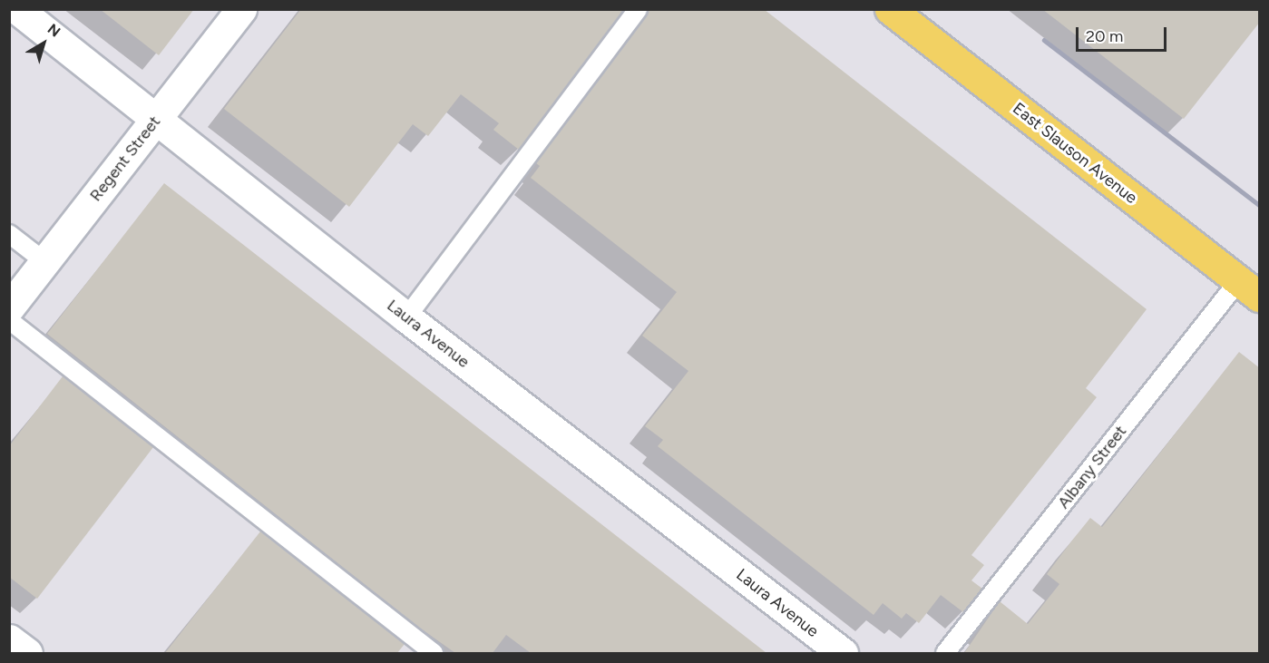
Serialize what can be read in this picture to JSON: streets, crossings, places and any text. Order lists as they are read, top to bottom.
{
  "streets": {
    "main road": ["East Slauson Avenue"],
    "street": ["Regent Street", "Laura Avenue"],
    "lane": ["Albany Street"]
  },
  "crossings": [
    ["East Slauson Avenue", "Albany Street"],
    ["Regent Street", "Laura Avenue"]
  ],
  "scale_bar": "20 m",
  "north": "top right"
}
